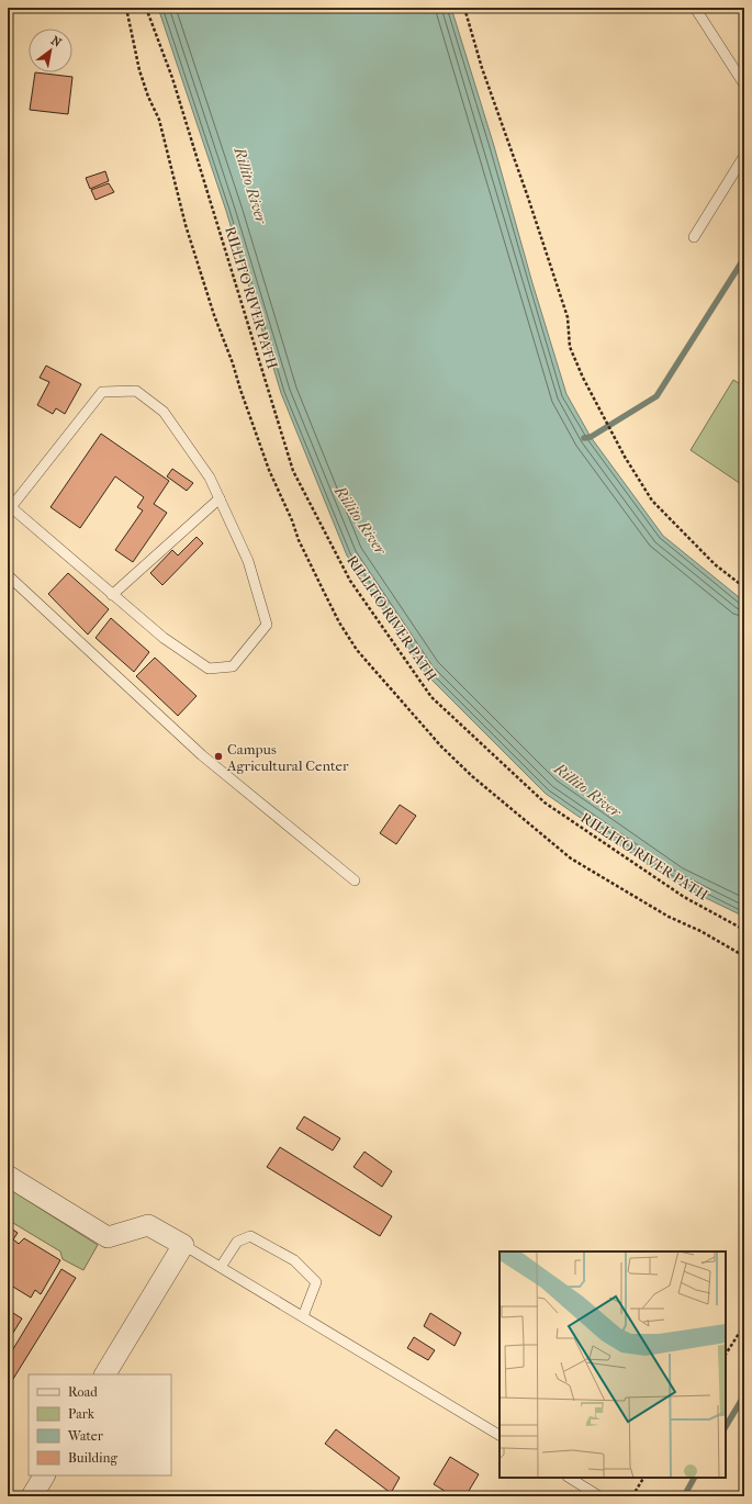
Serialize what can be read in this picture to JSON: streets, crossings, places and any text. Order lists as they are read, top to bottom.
{
  "streets": {
    "path": ["RILLITO RIVER PATH"]
  },
  "water": ["Rillito River"],
  "places": ["Campus Agricultural Center"],
  "legend": [
    "Road",
    "Park",
    "Water",
    "Building"
  ],
  "north": "top right"
}
